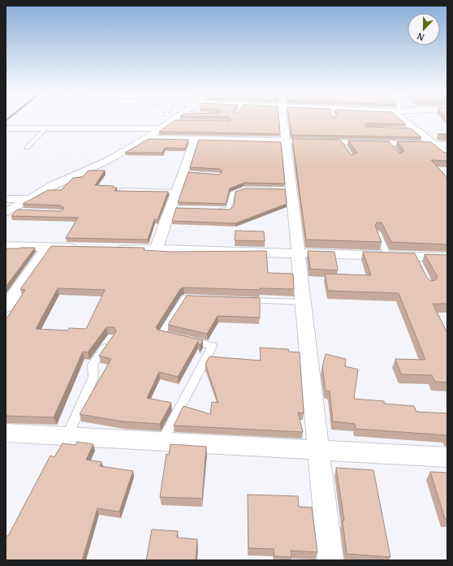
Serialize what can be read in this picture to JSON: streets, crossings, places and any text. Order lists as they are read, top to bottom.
{
  "north": "bottom"
}
